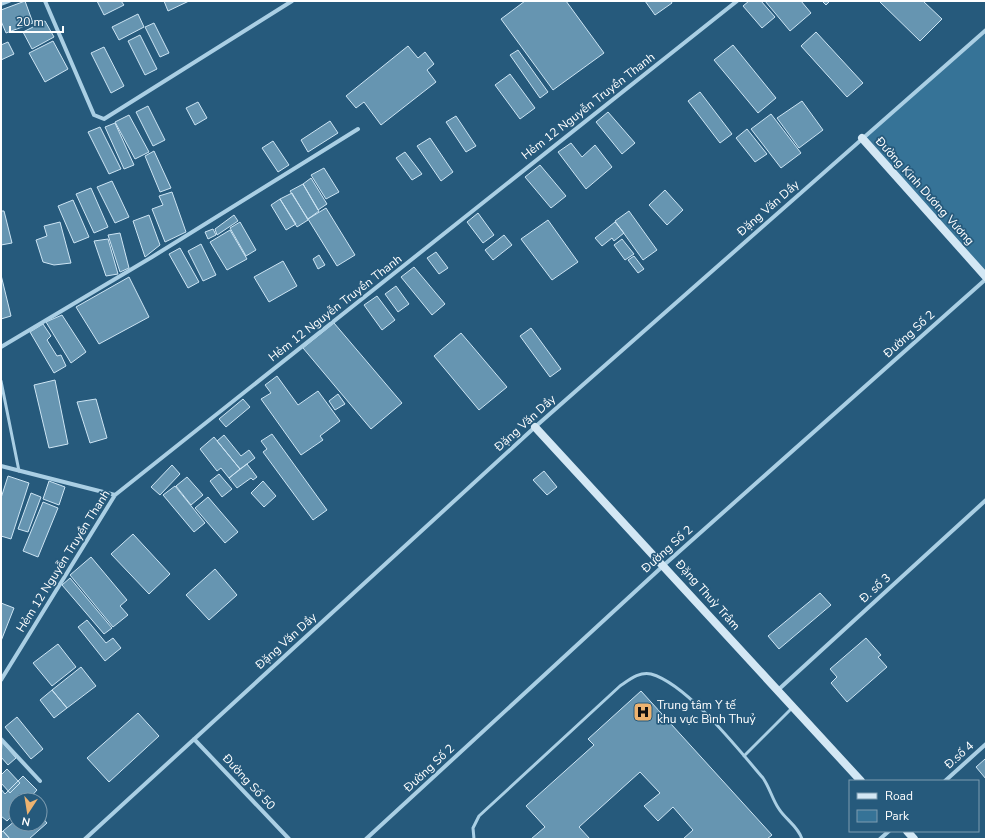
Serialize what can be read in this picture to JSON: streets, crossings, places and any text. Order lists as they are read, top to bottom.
{
  "streets": {
    "street": [
      "Hẻm 12 Nguyễn Truyền Thanh",
      "Đường Kinh Dương Vương",
      "Đặng Văn Dầy",
      "Đường Số 2",
      "Đ. số 3",
      "Đặng Thuỳ Trâm",
      "Đ.số 4",
      "Đường Số 50"
    ]
  },
  "crossings": [
    ["Đường Kinh Dương Vương", "Đặng Văn Dầy"],
    ["Đường Kinh Dương Vương", "Đường Số 2"],
    ["Đặng Văn Dầy", "Đặng Thuỳ Trâm"],
    ["Đặng Văn Dầy", "Đường Số 50"],
    ["Đường Số 2", "Đặng Thuỳ Trâm"],
    ["Đ. số 3", "Đặng Thuỳ Trâm"]
  ],
  "places": {
    "hospital": ["Trung tâm Y tế khu vực Bình Thuỷ"]
  },
  "legend": ["Road", "Park"],
  "scale_bar": "20 m",
  "north": "bottom"
}
